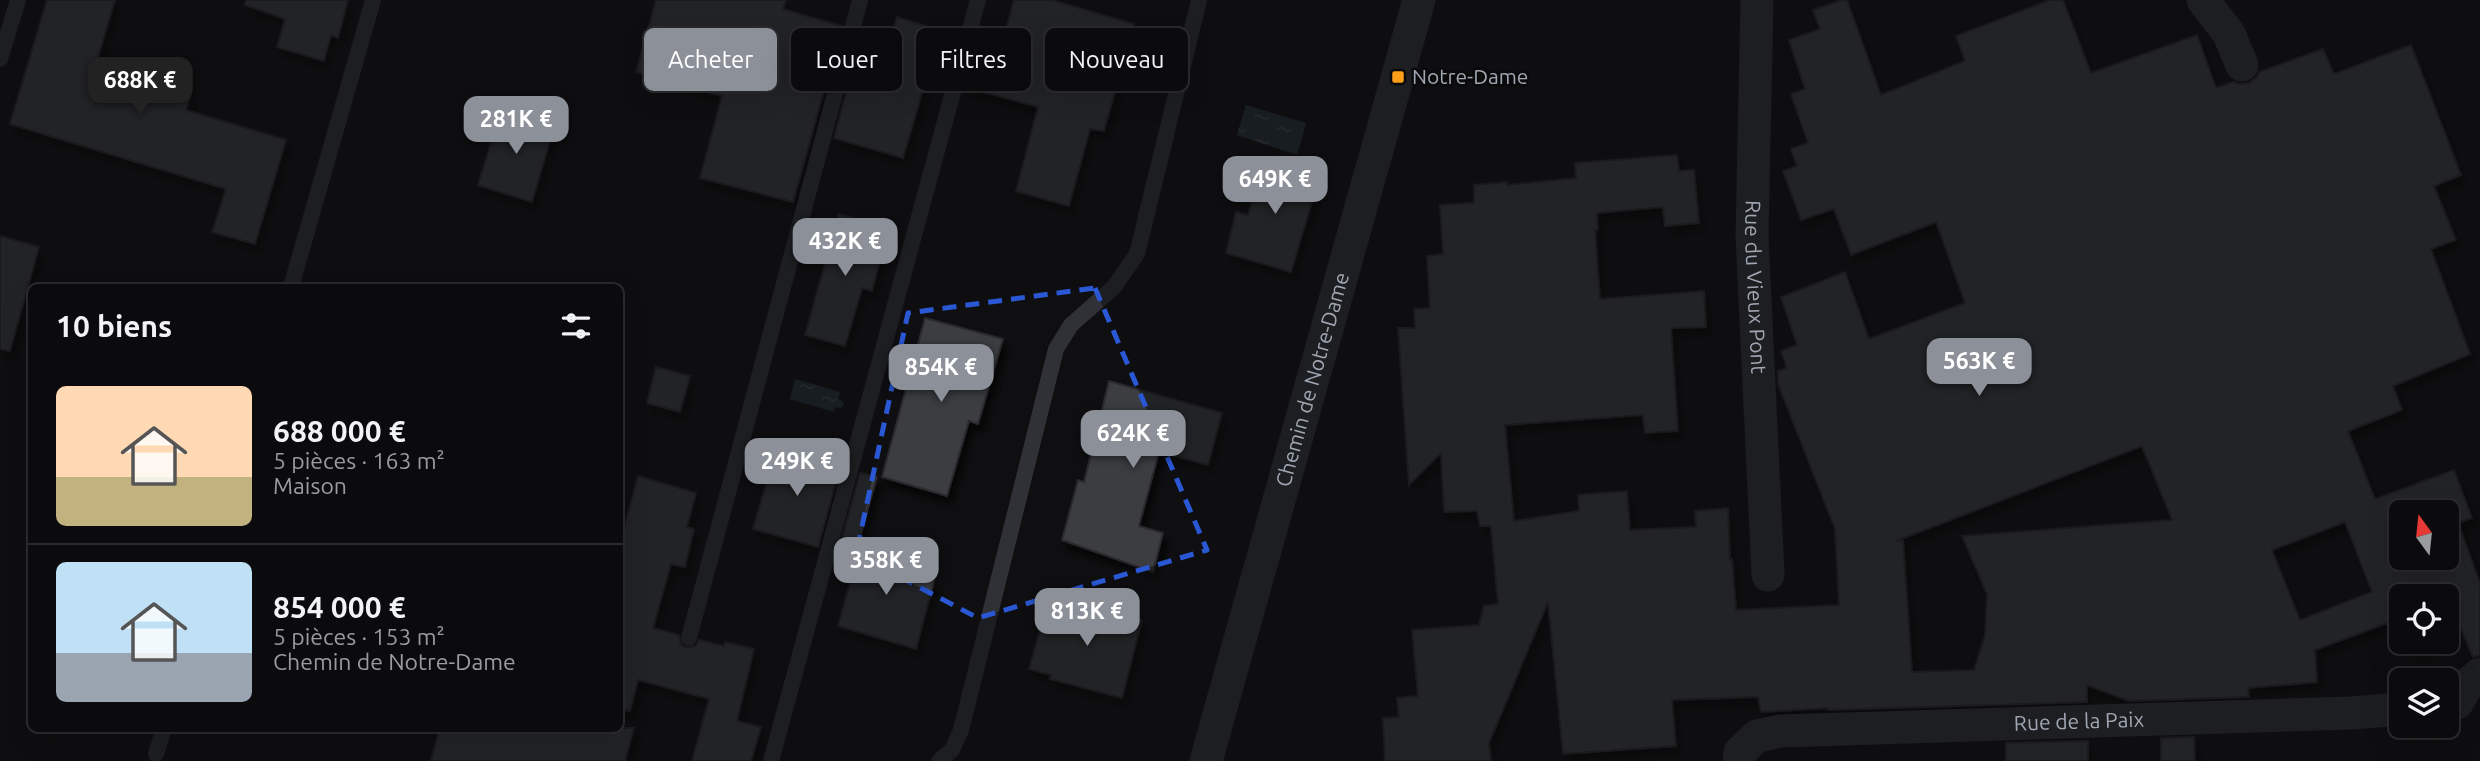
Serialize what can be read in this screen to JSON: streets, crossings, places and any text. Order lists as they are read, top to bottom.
{
  "streets": {
    "street": ["Rue du Vieux Pont", "Chemin de Notre-Dame", "Rue de la Paix"]
  },
  "places": {
    "transit": ["Notre-Dame"]
  },
  "north": "top",
  "page": {
    "chip": [
      "Acheter",
      "Louer",
      "Filtres",
      "Nouveau"
    ],
    "price": [
      "688K €",
      "281K €",
      "649K €",
      "432K €",
      "563K €",
      "854K €",
      "624K €",
      "249K €",
      "358K €",
      "813K €"
    ],
    "heading": "10 biens",
    "list": [
      {
        "name": "688 000 €",
        "note": "5 pièces · 163 m² · Maison"
      },
      {
        "name": "854 000 €",
        "note": "5 pièces · 153 m² · Chemin de Notre-Dame"
      }
    ]
  }
}
